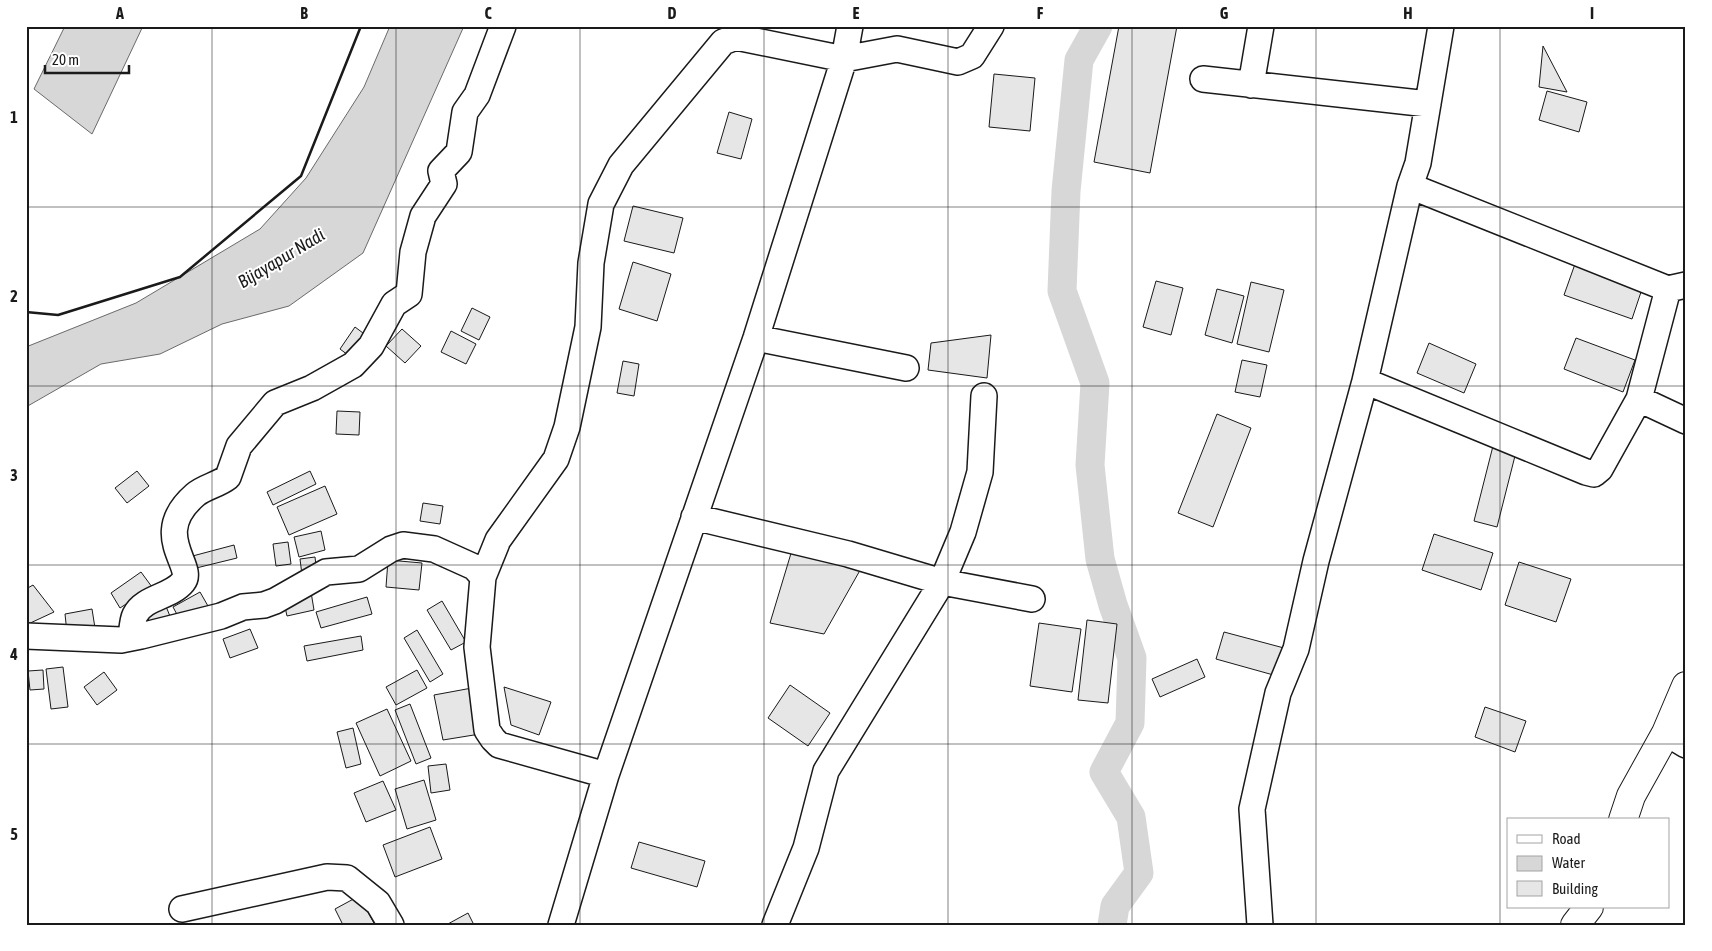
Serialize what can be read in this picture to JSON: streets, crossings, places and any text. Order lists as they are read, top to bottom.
{
  "water": ["Bijayapur Nadi"],
  "legend": ["Road", "Water", "Building"],
  "scale_bar": "20 m",
  "grid": {
    "columns": [
      "A",
      "B",
      "C",
      "D",
      "E",
      "F",
      "G",
      "H",
      "I"
    ],
    "rows": [
      "1",
      "2",
      "3",
      "4",
      "5"
    ]
  }
}
